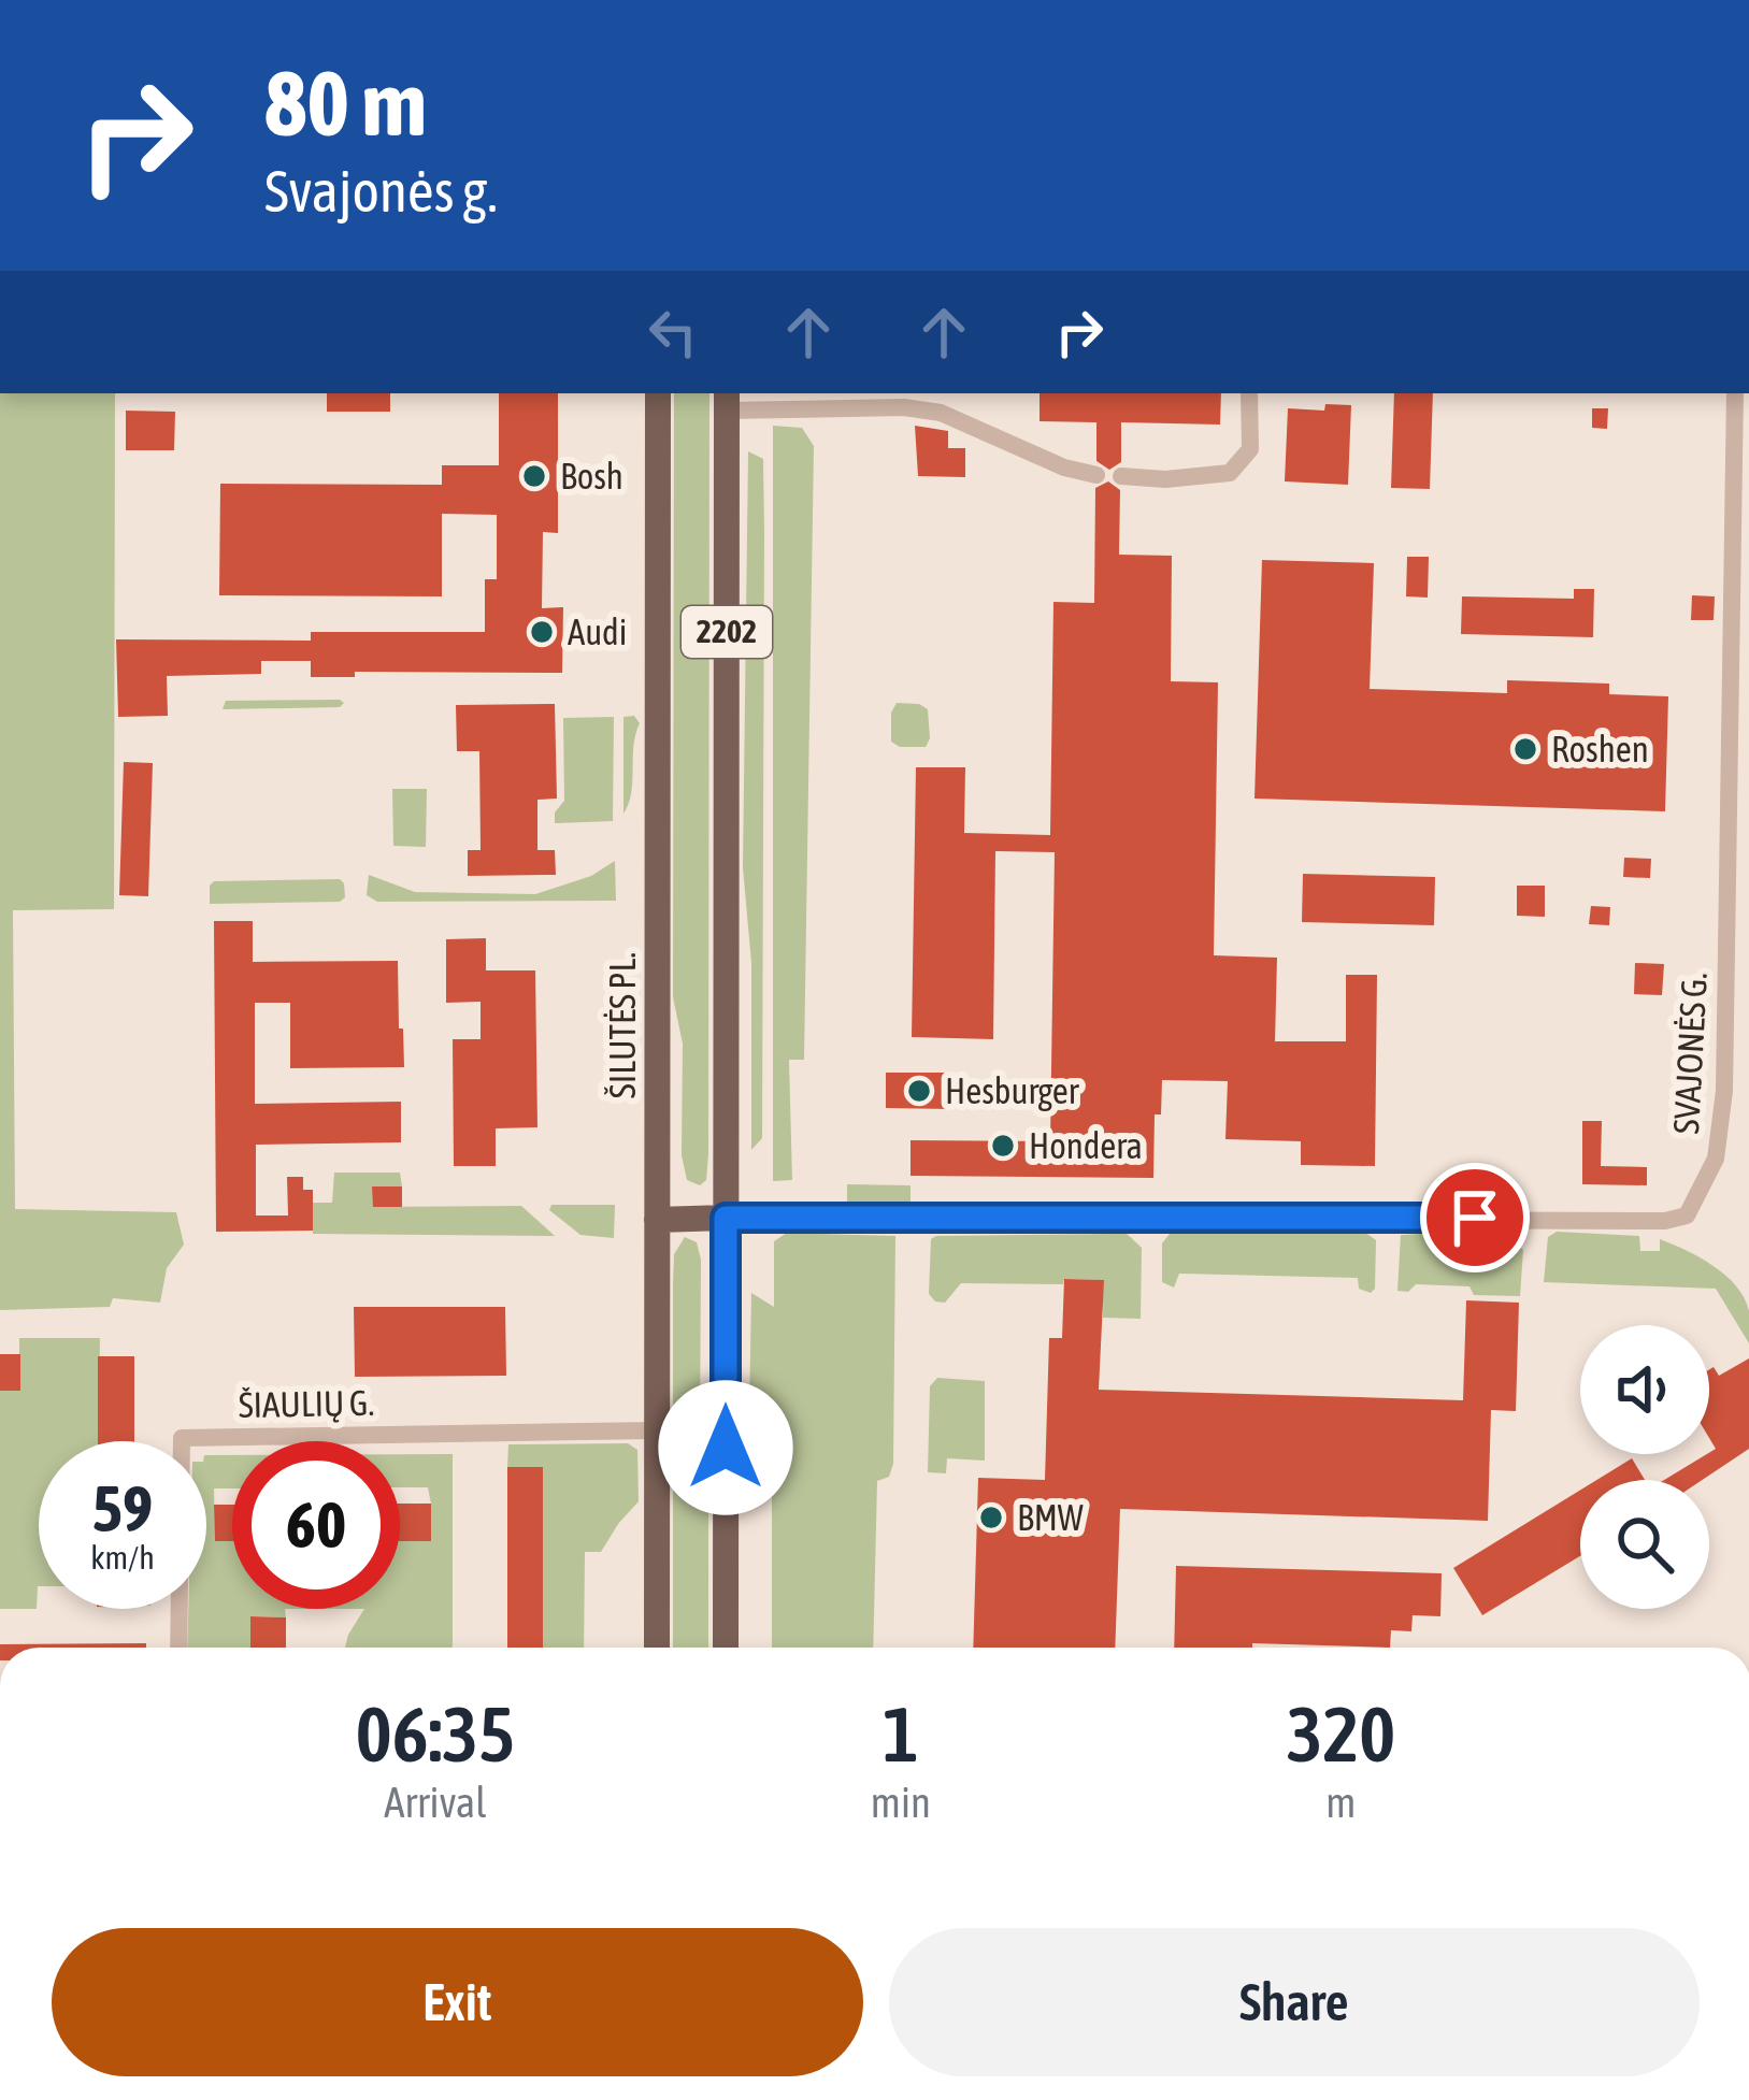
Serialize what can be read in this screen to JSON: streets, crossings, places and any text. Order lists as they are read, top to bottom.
{
  "streets": {
    "main road": ["2202", "ŠILUTĖS PL."],
    "street": ["SVAJONĖS G.", "ŠIAULIŲ G."]
  },
  "crossings": [
    ["2202", "SVAJONĖS G."],
    ["ŠILUTĖS PL.", "ŠIAULIŲ G."]
  ],
  "places": [
    "Bosh",
    "Audi",
    "Roshen",
    "Hesburger",
    "Hondera",
    "BMW"
  ],
  "page": {
    "turn": ["80 m", "Svajonės g."],
    "speed": "59 km/h",
    "limit": "60",
    "eta": [
      "06:35",
      "Arrival",
      "1",
      "min",
      "320",
      "m"
    ],
    "buttons": ["Exit", "Share"]
  }
}
